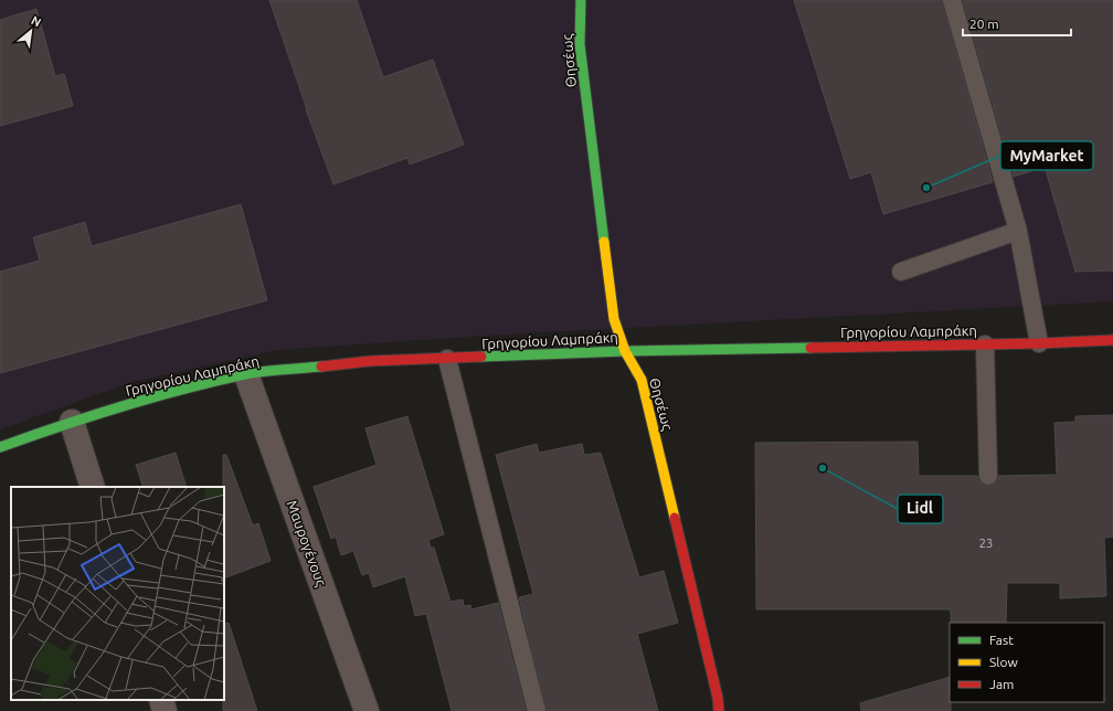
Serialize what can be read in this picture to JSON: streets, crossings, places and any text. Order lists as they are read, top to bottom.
{
  "streets": {
    "main road": ["Θησέως", "Γρηγορίου Λαμπράκη"],
    "street": ["Μαυρογένους"]
  },
  "crossings": [
    ["Θησέως", "Γρηγορίου Λαμπράκη"],
    ["Γρηγορίου Λαμπράκη", "Μαυρογένους"]
  ],
  "places": ["MyMarket", "Lidl"],
  "house_numbers": ["23"],
  "legend": ["Fast", "Slow", "Jam"],
  "scale_bar": "20 m",
  "north": "top right"
}
